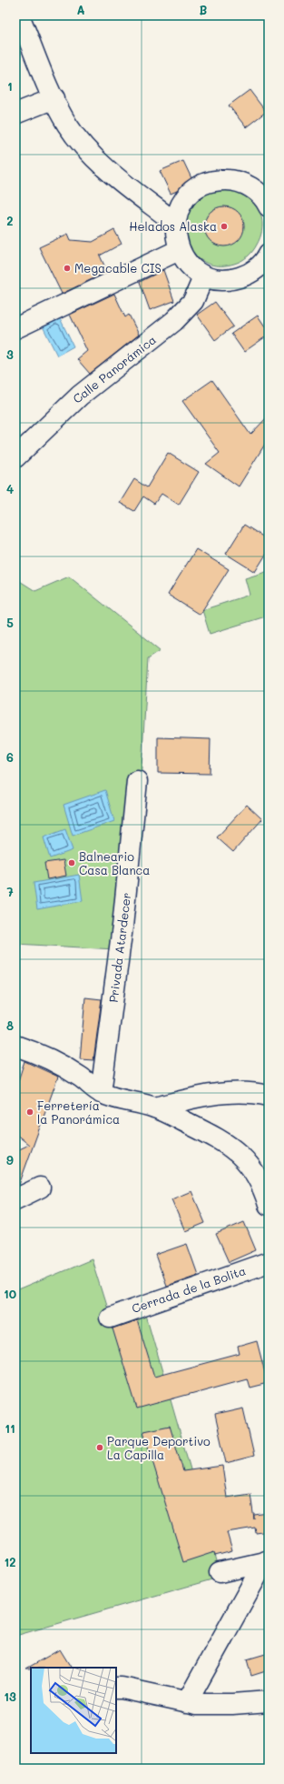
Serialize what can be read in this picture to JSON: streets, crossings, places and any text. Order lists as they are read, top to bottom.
{
  "streets": {
    "street": ["Calle Panorámica", "Privada Atardecer", "Cerrada de la Bolita"]
  },
  "places": [
    "Helados Alaska",
    "Megacable CIS",
    "Balneario Casa Blanca",
    "Ferretería la Panorámica",
    "Parque Deportivo La Capilla"
  ],
  "grid": {
    "columns": ["A", "B"],
    "rows": [
      "1",
      "2",
      "3",
      "4",
      "5",
      "6",
      "7",
      "8",
      "9",
      "10",
      "11",
      "12",
      "13"
    ]
  }
}
